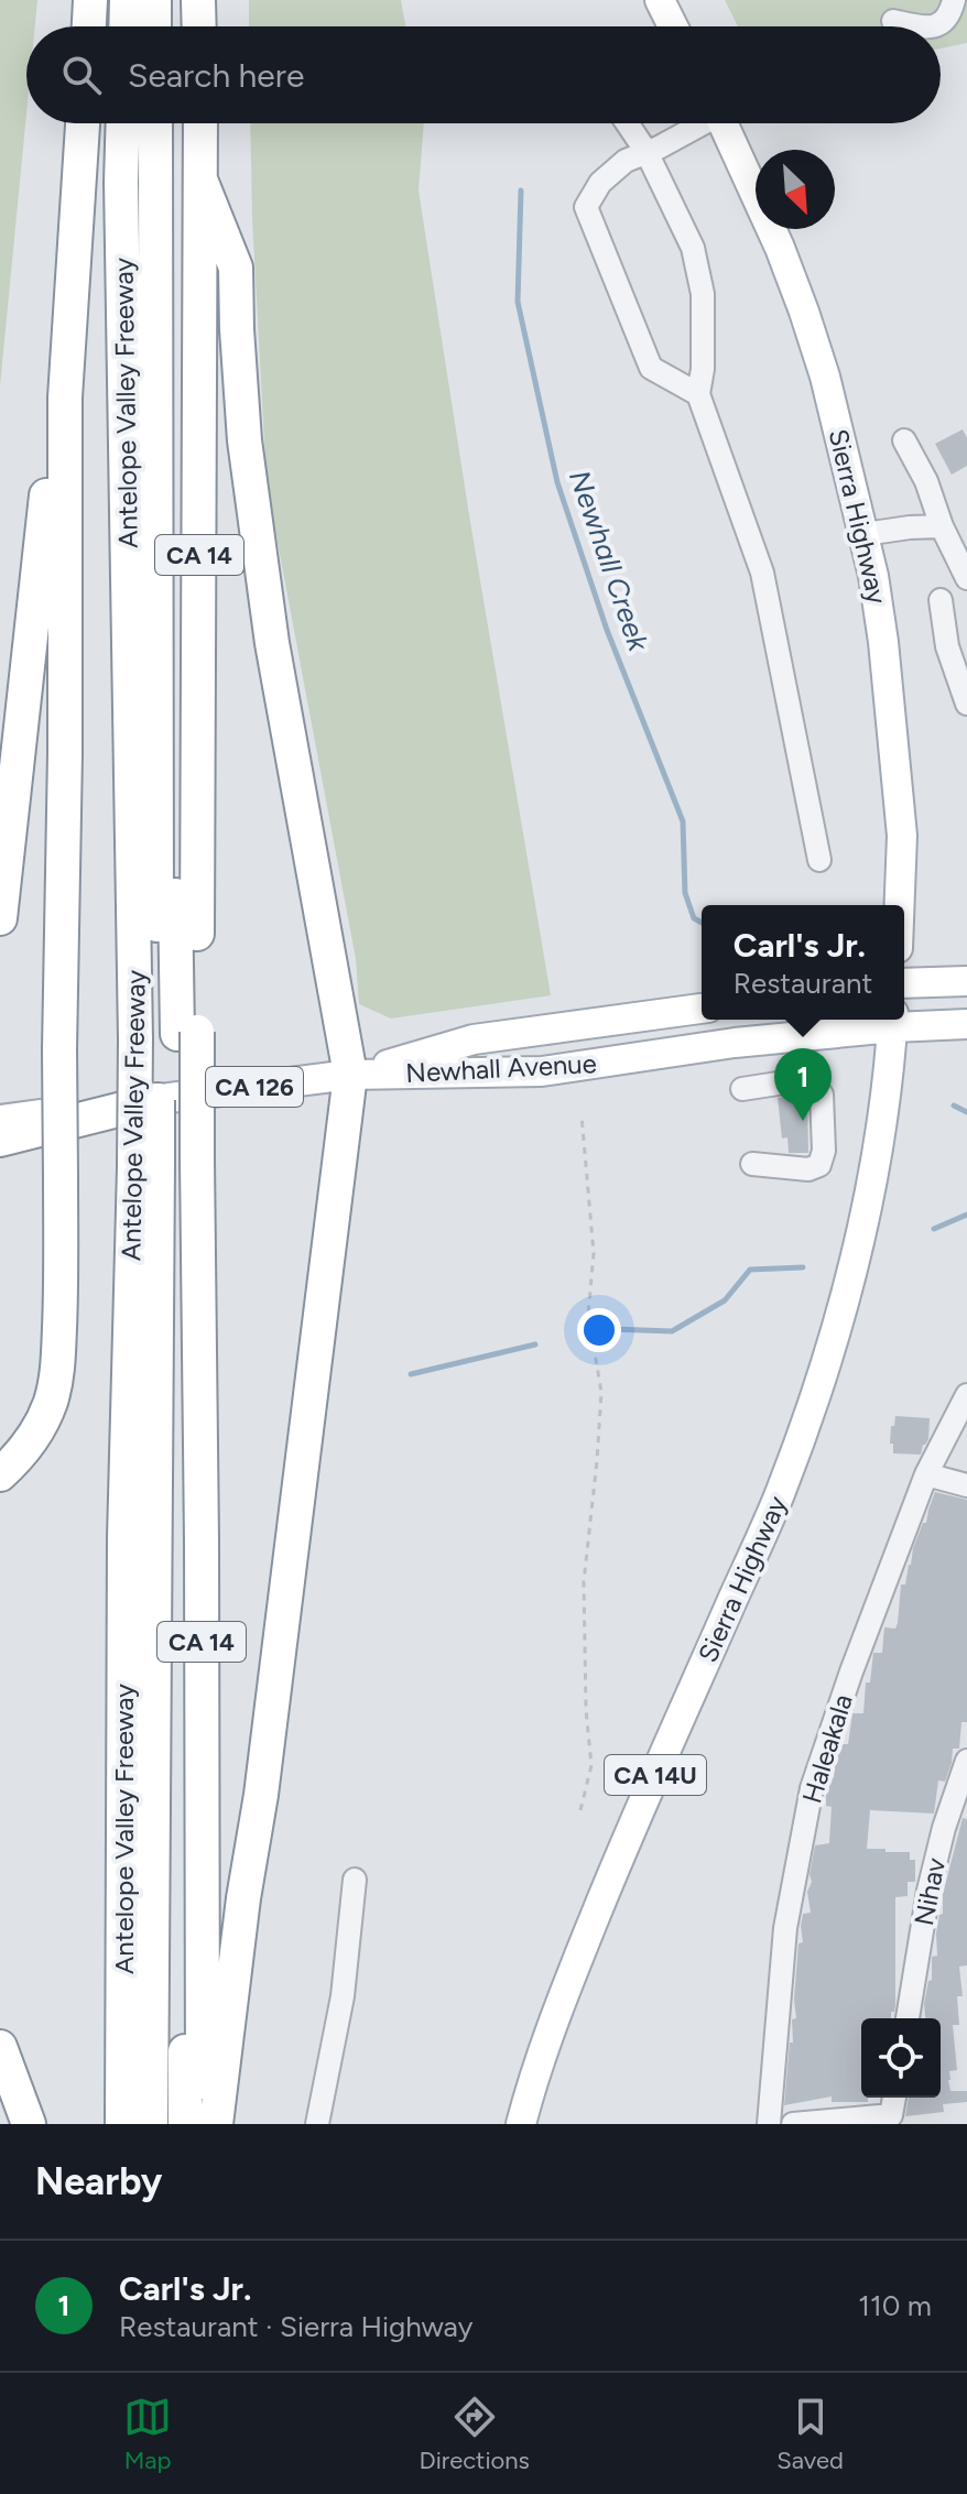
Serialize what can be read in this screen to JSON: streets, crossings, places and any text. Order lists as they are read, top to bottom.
{
  "streets": {
    "highway": ["Antelope Valley Freeway", "CA 14"],
    "main road": [
      "Sierra Highway",
      "Newhall Avenue",
      "CA 126",
      "CA 14U"
    ],
    "street": ["Haleakala", "Nihav"]
  },
  "crossings": [
    ["Sierra Highway", "Newhall Avenue"]
  ],
  "water": ["Newhall Creek"],
  "north": "bottom right",
  "page": {
    "search": "Search here",
    "popup": ["Carl's Jr.", "Restaurant"],
    "pins": "1",
    "heading": "Nearby",
    "list": [
      {
        "mark": "1",
        "name": "Carl's Jr.",
        "note": "Restaurant · Sierra Highway",
        "value": "110 m"
      }
    ],
    "nav": ["Map", "Directions", "Saved"]
  }
}
